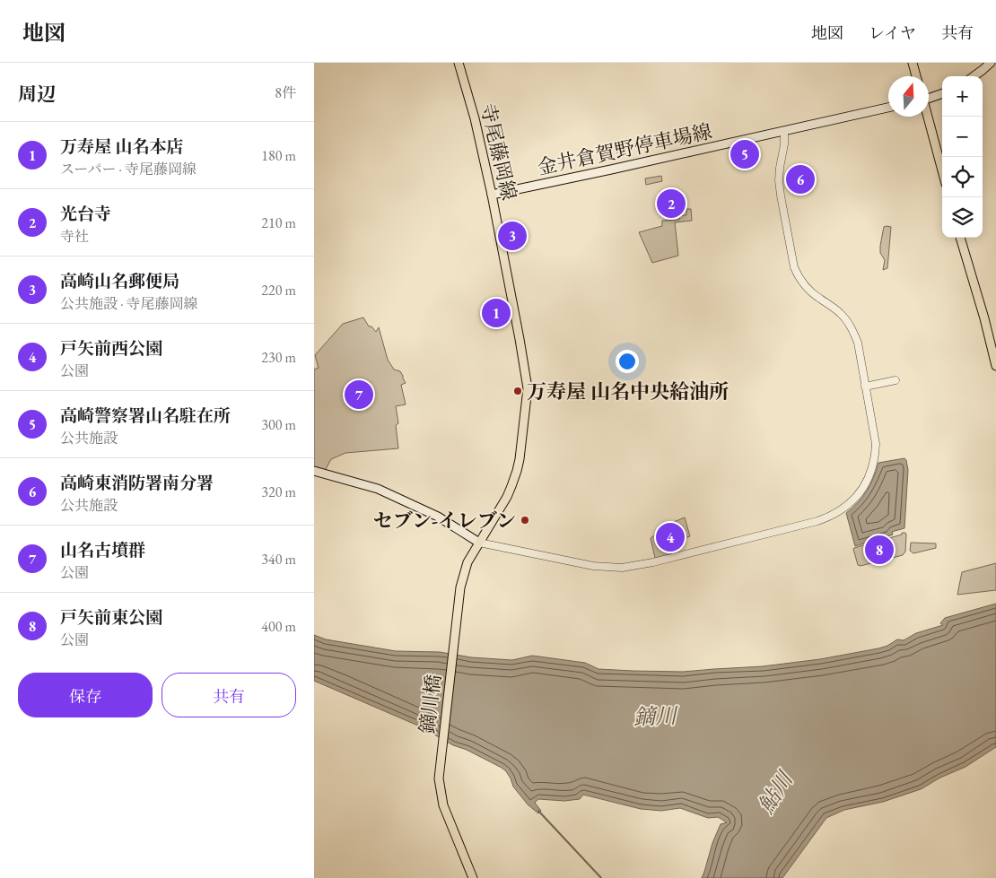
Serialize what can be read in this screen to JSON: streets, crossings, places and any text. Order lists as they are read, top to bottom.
{
  "streets": {
    "main road": ["金井倉賀野停車場線", "寺尾藤岡線", "鏑川橋"]
  },
  "crossings": [
    ["金井倉賀野停車場線", "寺尾藤岡線"],
    ["寺尾藤岡線", "鏑川橋"]
  ],
  "water": ["鏑川", "鮎川"],
  "places": ["万寿屋 山名中央給油所", "セブン-イレブン"],
  "north": "top",
  "page": {
    "header": "地図",
    "nav": ["地図", "レイヤ", "共有"],
    "heading": ["周辺", "8件"],
    "map_buttons": ["+", "−"],
    "list": [
      {
        "mark": "1",
        "name": "万寿屋 山名本店",
        "note": "スーパー · 寺尾藤岡線",
        "value": "180 m"
      },
      {
        "mark": "2",
        "name": "光台寺",
        "note": "寺社",
        "value": "210 m"
      },
      {
        "mark": "3",
        "name": "高崎山名郵便局",
        "note": "公共施設 · 寺尾藤岡線",
        "value": "220 m"
      },
      {
        "mark": "4",
        "name": "戸矢前西公園",
        "note": "公園",
        "value": "230 m"
      },
      {
        "mark": "5",
        "name": "高崎警察署山名駐在所",
        "note": "公共施設",
        "value": "300 m"
      },
      {
        "mark": "6",
        "name": "高崎東消防署南分署",
        "note": "公共施設",
        "value": "320 m"
      },
      {
        "mark": "7",
        "name": "山名古墳群",
        "note": "公園",
        "value": "340 m"
      },
      {
        "mark": "8",
        "name": "戸矢前東公園",
        "note": "公園",
        "value": "400 m"
      }
    ],
    "pins": [
      "5",
      "6",
      "2",
      "3",
      "1",
      "7",
      "4",
      "8"
    ],
    "buttons": ["保存", "共有"]
  }
}
